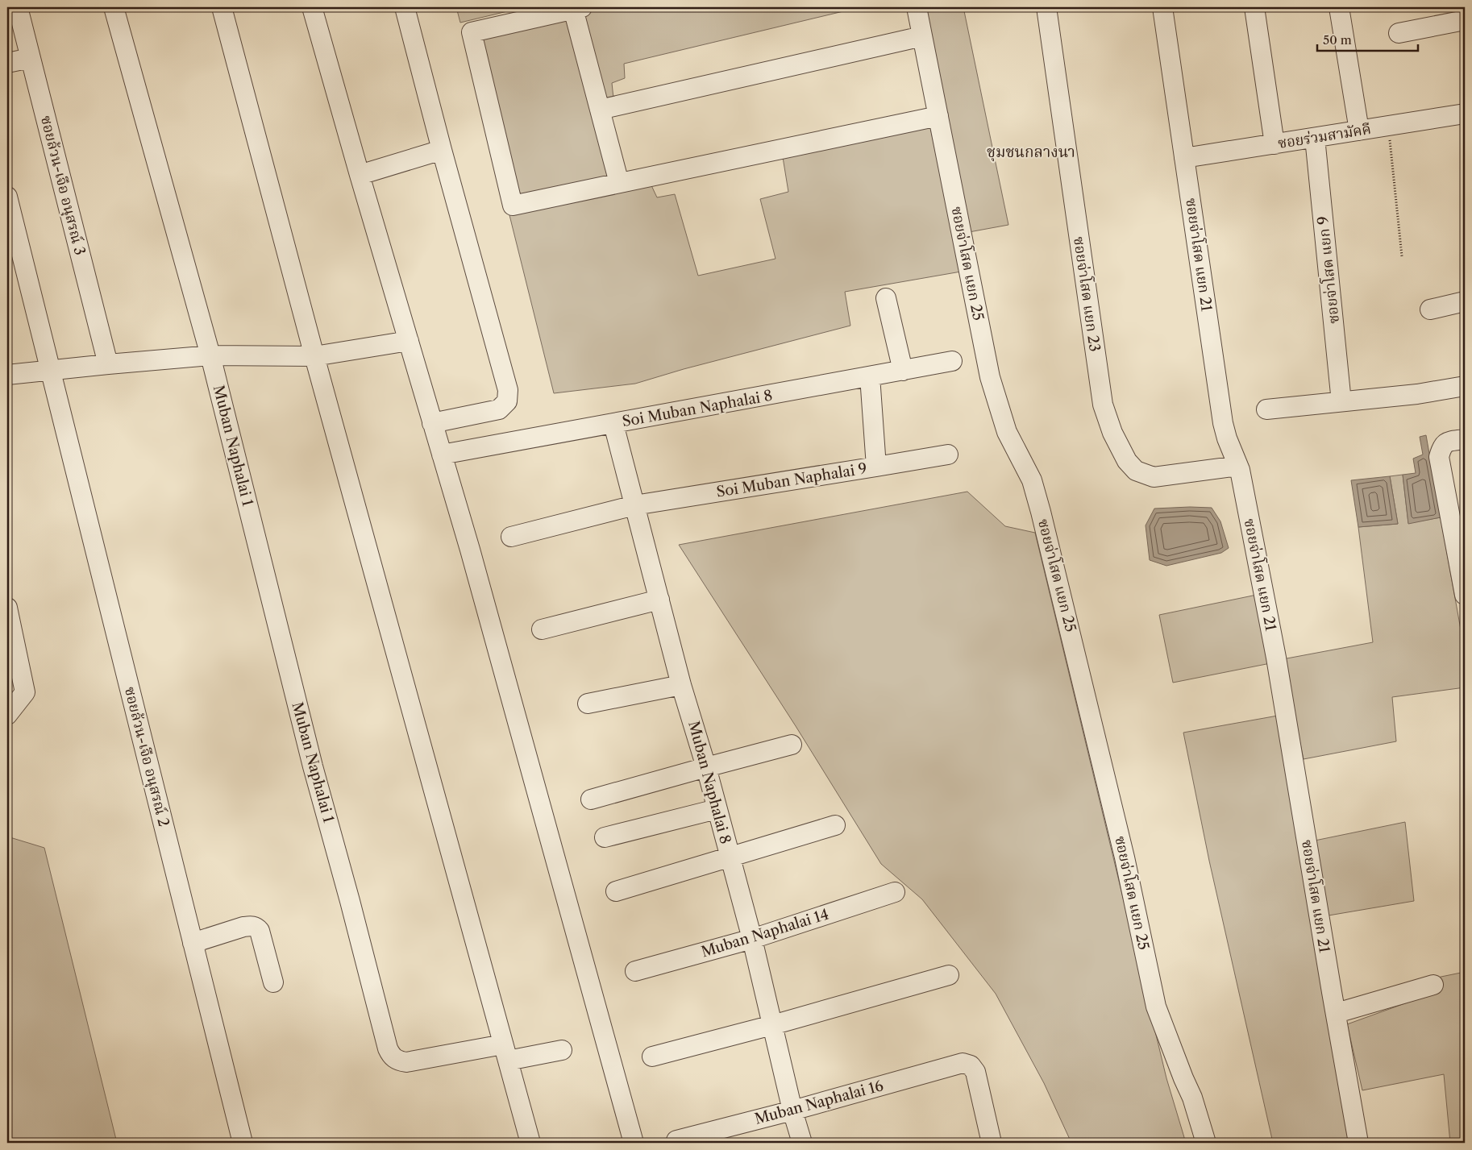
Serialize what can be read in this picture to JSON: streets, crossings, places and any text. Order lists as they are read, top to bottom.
{
  "streets": {
    "street": [
      "ซอยร่วมสามัคคี",
      "ซอยล้วน-เจือ อนุสรณ์ 3",
      "ซอยจ่าโสด แยก 21",
      "ซอยจ่าโสด แยก 25",
      "ซอยจ่าโสด แยก 9",
      "ซอยจ่าโสด แยก 23",
      "Soi Muban Naphalai 8",
      "Muban Naphalai 1",
      "Soi Muban Naphalai 9",
      "ซอยล้วน-เจือ อนุสรณ์ 2",
      "Muban Naphalai 8",
      "Muban Naphalai 14",
      "Muban Naphalai 16"
    ]
  },
  "crossings": [
    ["ซอยร่วมสามัคคี", "ซอยจ่าโสด แยก 21"],
    ["ซอยร่วมสามัคคี", "ซอยจ่าโสด แยก 9"],
    ["ซอยจ่าโสด แยก 21", "ซอยจ่าโสด แยก 23"],
    ["Soi Muban Naphalai 8", "Muban Naphalai 8"],
    ["Soi Muban Naphalai 9", "Muban Naphalai 8"],
    ["Muban Naphalai 8", "Muban Naphalai 14"],
    ["Muban Naphalai 8", "Muban Naphalai 16"]
  ],
  "districts": ["ชุมชนกลางนา"],
  "scale_bar": "50 m"
}
